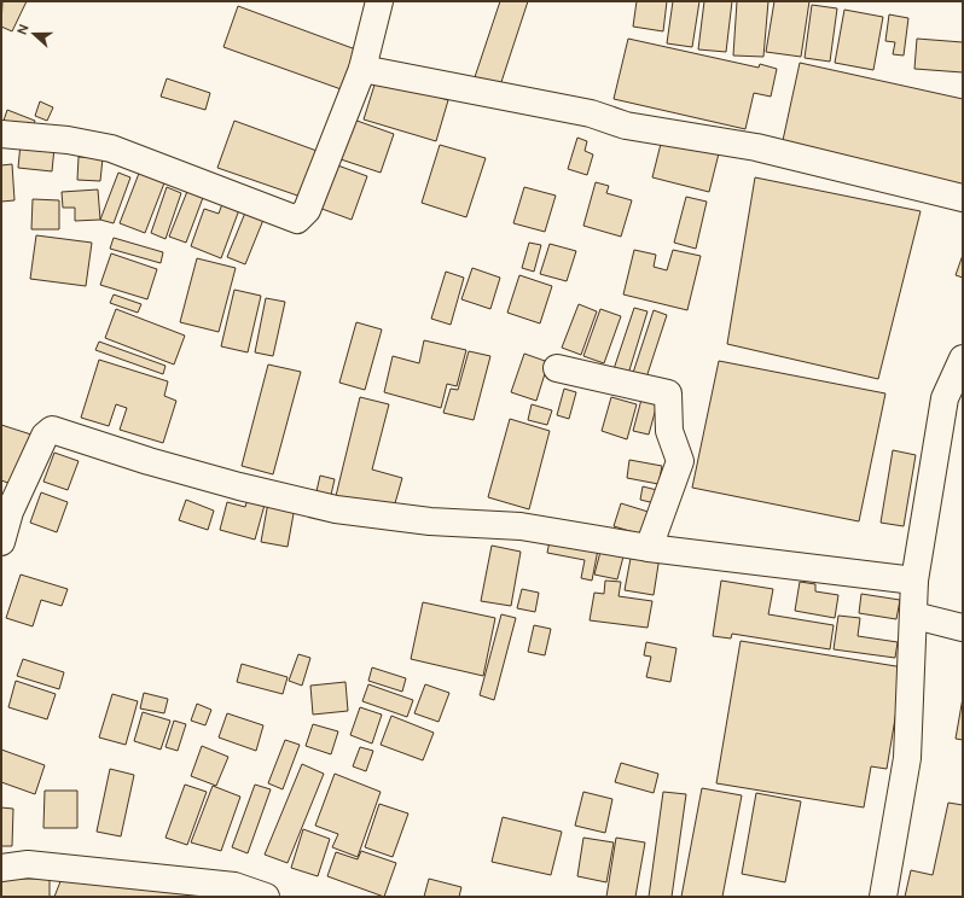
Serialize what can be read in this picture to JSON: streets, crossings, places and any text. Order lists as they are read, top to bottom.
{
  "north": "left"
}
